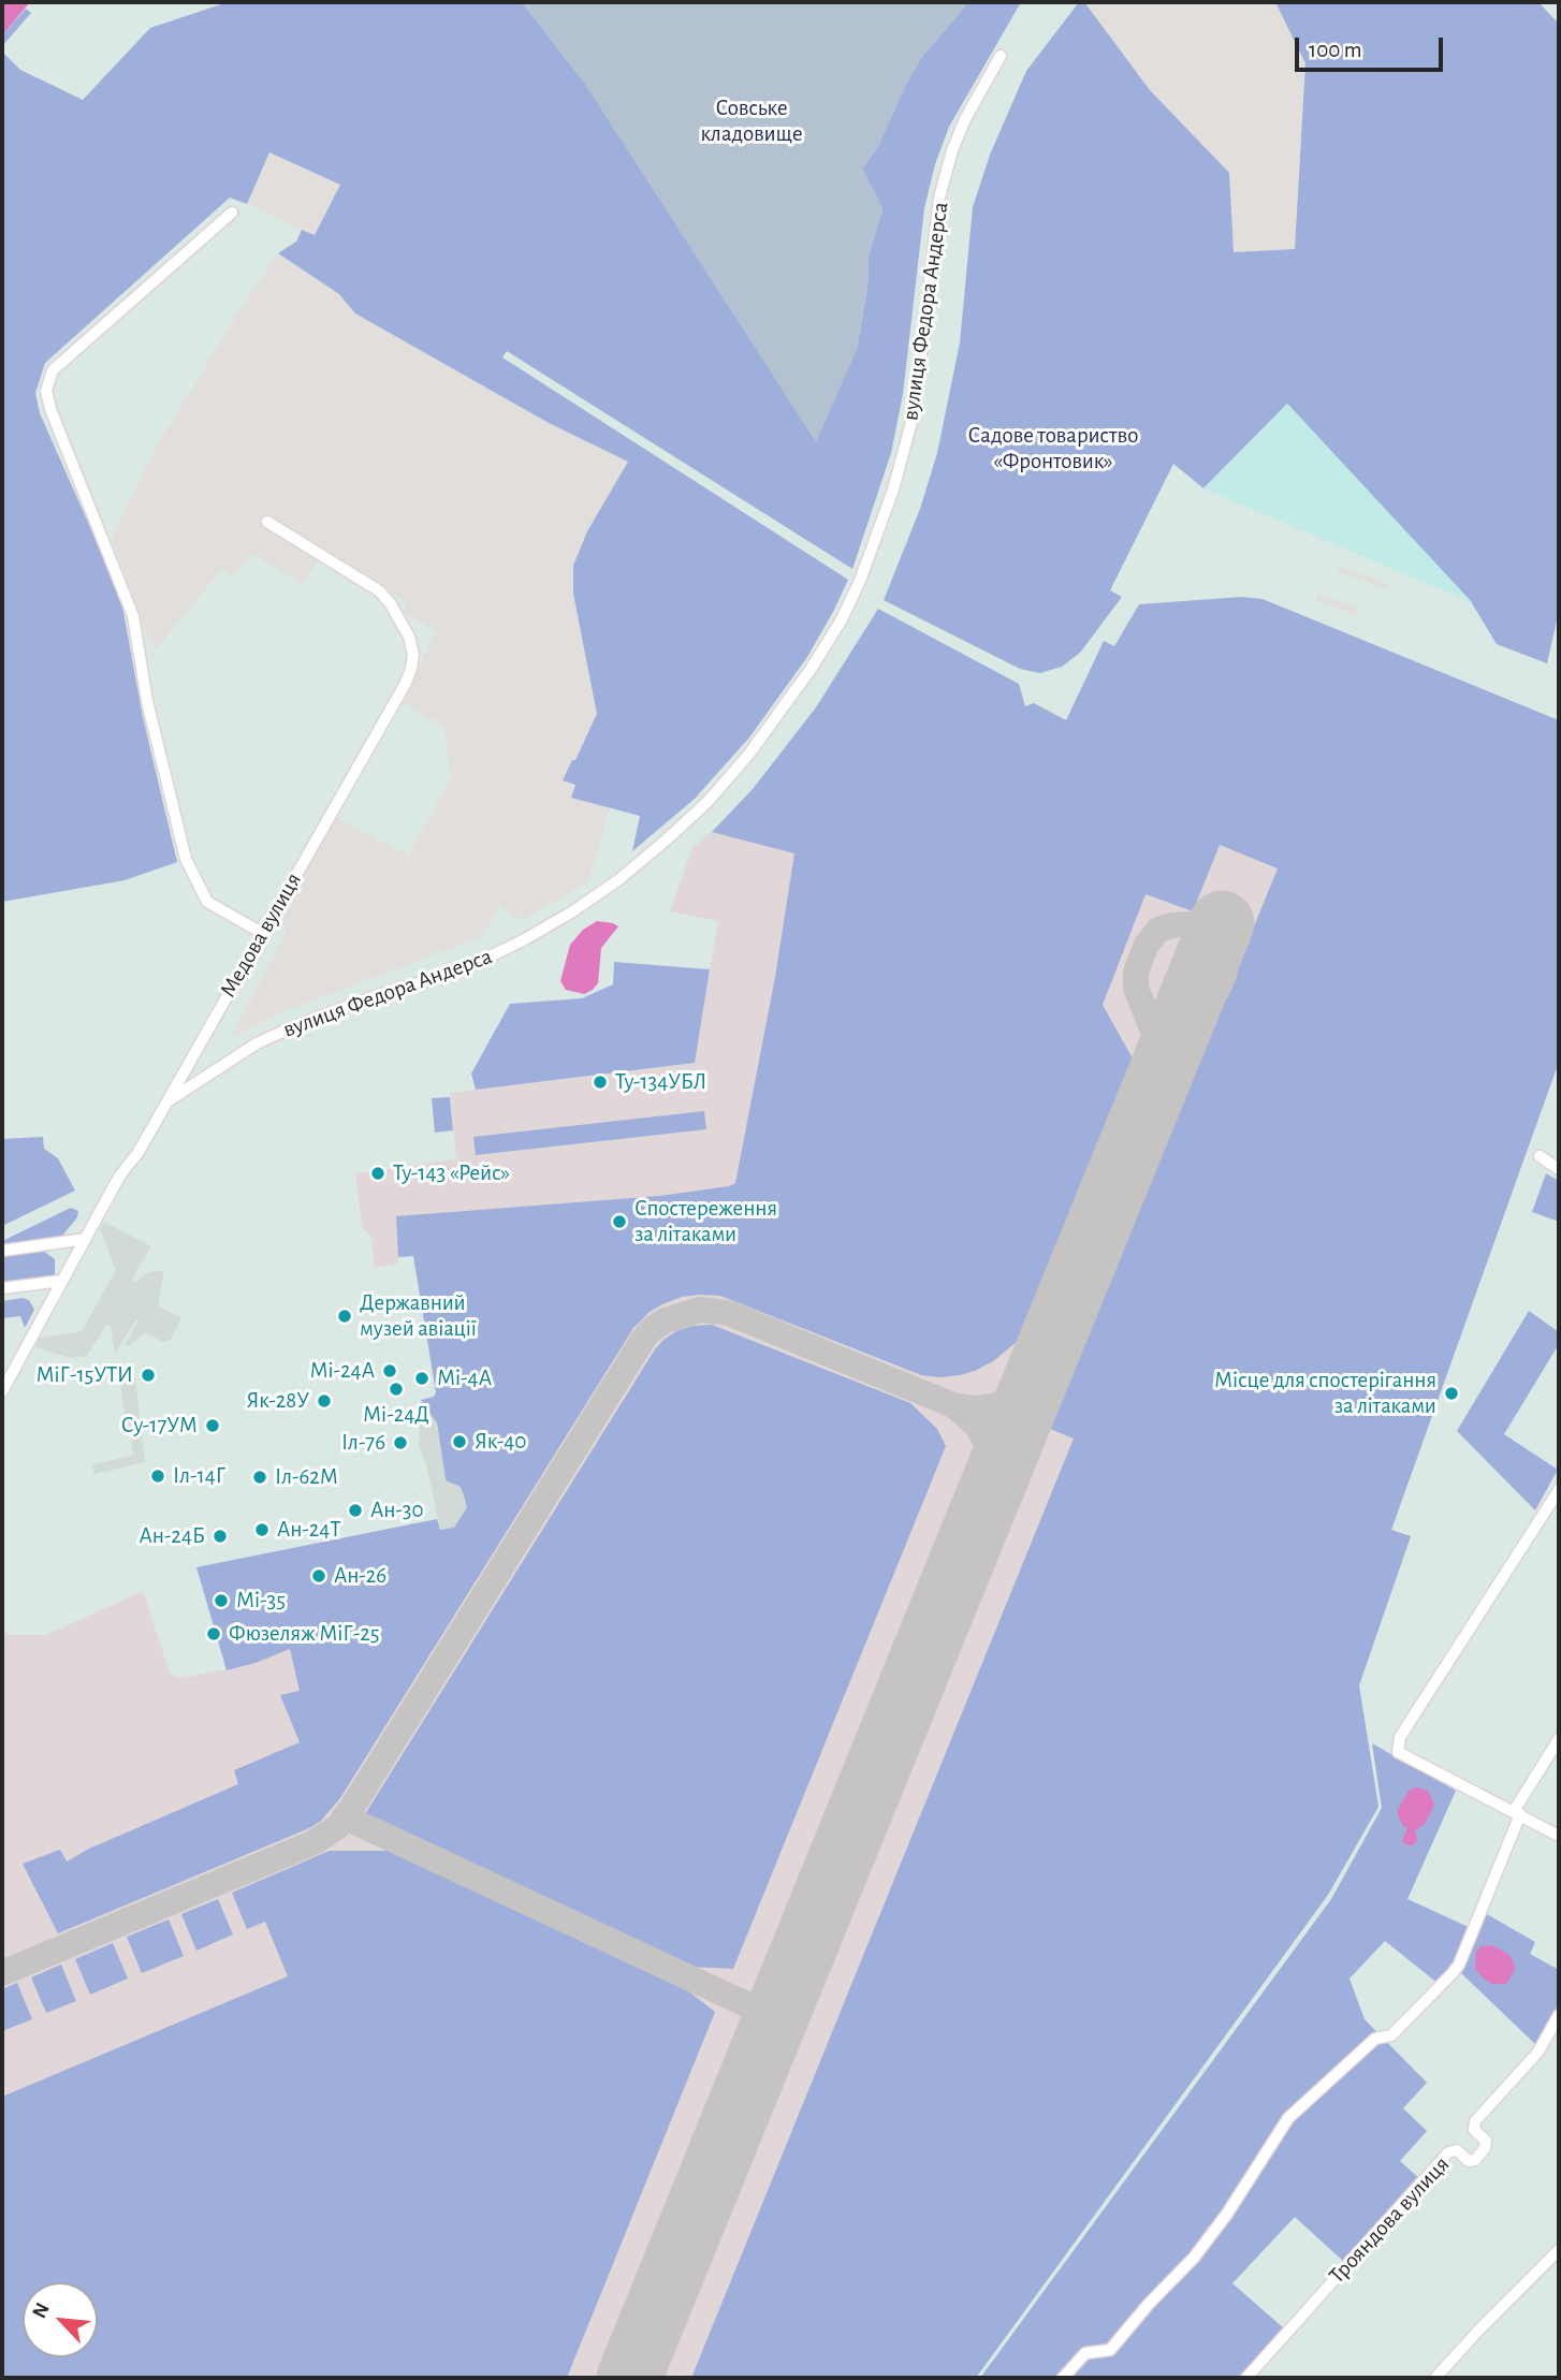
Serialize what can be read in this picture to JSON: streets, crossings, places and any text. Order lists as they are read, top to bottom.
{
  "streets": {
    "street": ["вулиця Федора Андерса", "Медова вулиця", "Трояндова вулиця"]
  },
  "crossings": [
    ["вулиця Федора Андерса", "Медова вулиця"]
  ],
  "parks": ["Совське кладовище", "Садове товариство «Фронтовик»"],
  "places": [
    "Ту-134УБЛ",
    "Ту-143 «Рейс»",
    "Спостереження за літаками",
    "Державний музей авіації",
    "Мі-24А",
    "МіГ-15УТИ",
    "Мі-4А",
    "Мі-24Д",
    "Місце для спостерігання за літаками",
    "Як-28У",
    "Су-17УМ",
    "Як-40",
    "Іл-76",
    "Іл-14Г",
    "Іл-62М",
    "Ан-30",
    "Ан-24Т",
    "Ан-24Б",
    "Ан-26",
    "Мі-35",
    "Фюзеляж МіГ-25"
  ],
  "scale_bar": "100 m",
  "north": "top left"
}
